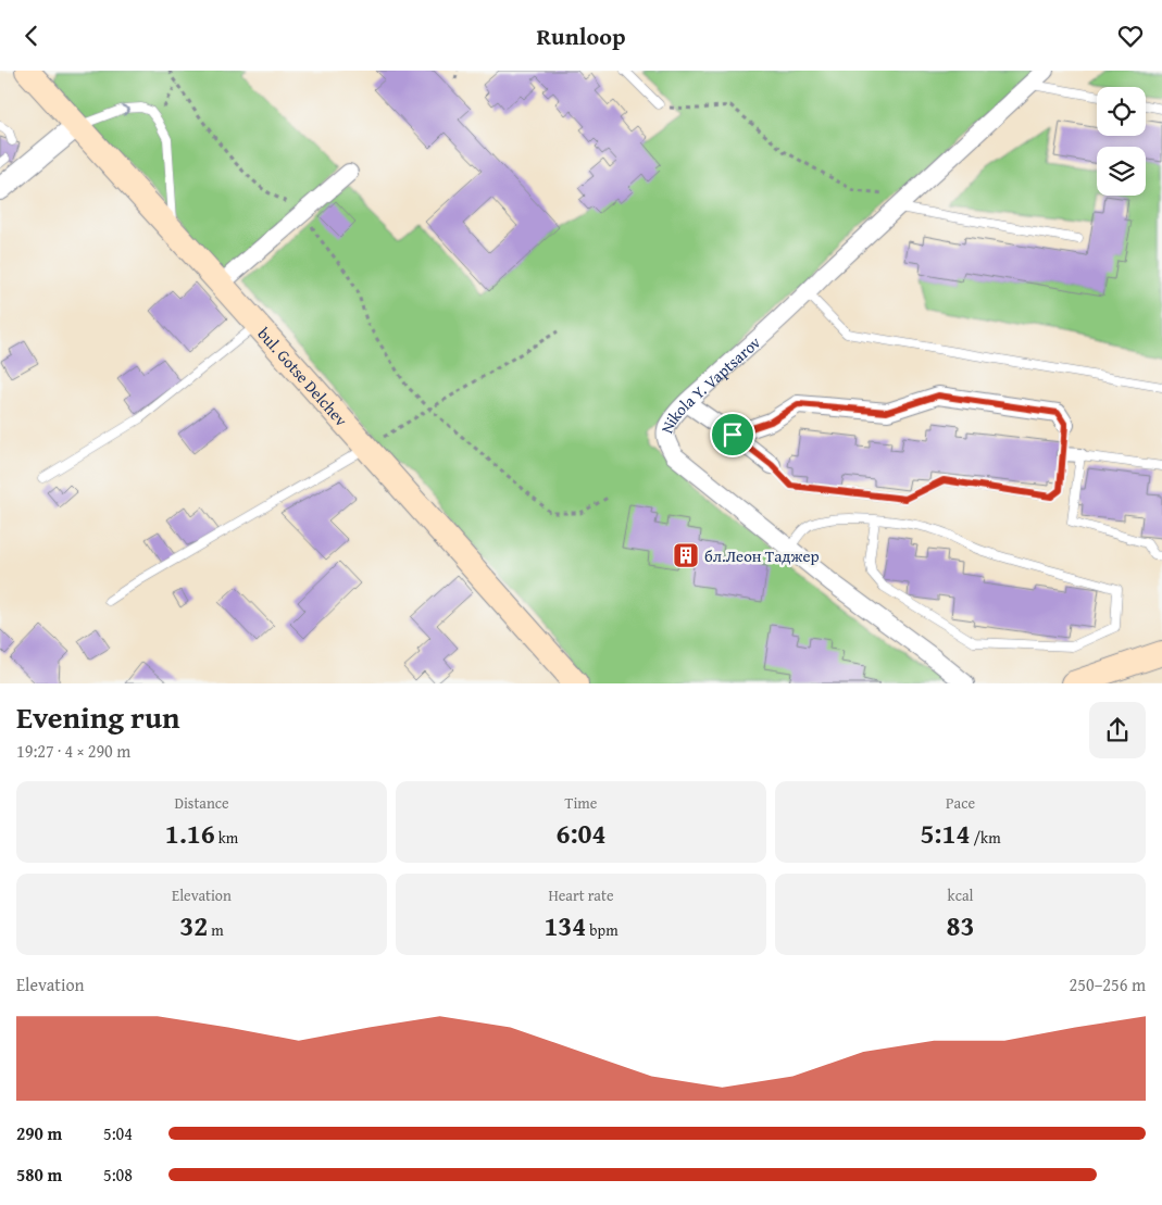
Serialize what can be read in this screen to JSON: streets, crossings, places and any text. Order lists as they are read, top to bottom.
{
  "streets": {
    "main road": ["bul. Gotse Delchev"],
    "street": ["Nikola Y. Vaptsarov"]
  },
  "places": {
    "building": ["бл.Леон Таджер"]
  },
  "page": {
    "header": "Runloop",
    "heading": ["Evening run", "19:27 · 4 × 290 m"],
    "stats": [
      ["Distance", "1.16 km"],
      ["Time", "6:04"],
      ["Pace", "5:14 /km"],
      ["Elevation", "32 m"],
      ["Heart rate", "134 bpm"],
      ["kcal", "83"]
    ],
    "chart": ["Elevation", "250–256 m"],
    "list": [
      {
        "name": "290 m",
        "note": "5:04"
      },
      {
        "name": "580 m",
        "note": "5:08"
      }
    ]
  }
}
